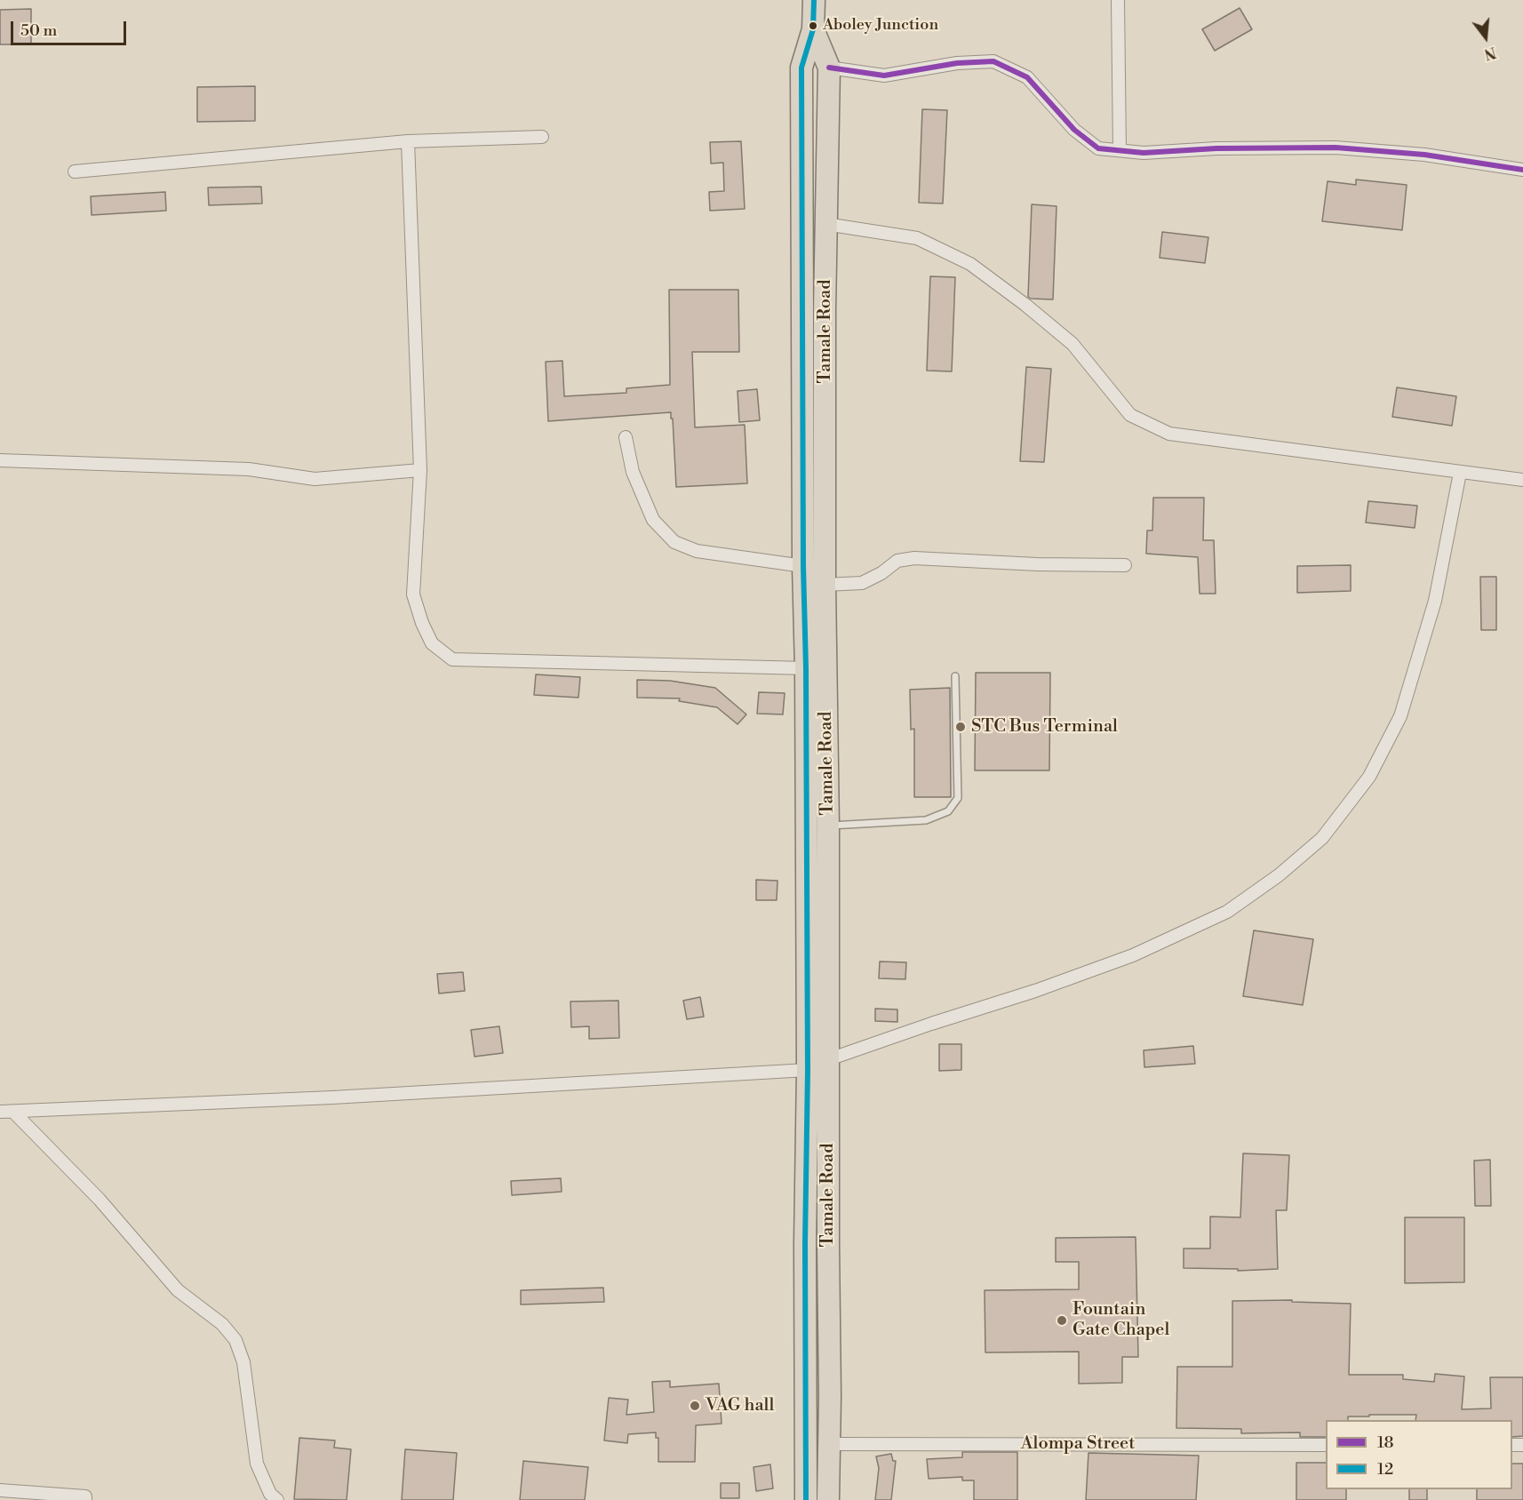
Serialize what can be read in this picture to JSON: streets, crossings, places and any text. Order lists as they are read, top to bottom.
{
  "streets": {
    "highway": ["Tamale Road"],
    "street": ["Alompa Street"]
  },
  "crossings": [
    ["Tamale Road", "Alompa Street"]
  ],
  "places": [
    "Aboley Junction",
    "STC Bus Terminal",
    "Fountain Gate Chapel",
    "VAG hall"
  ],
  "lines": ["transit line 12", "transit line 18"],
  "legend": ["18", "12"],
  "scale_bar": "50 m",
  "north": "bottom"
}
